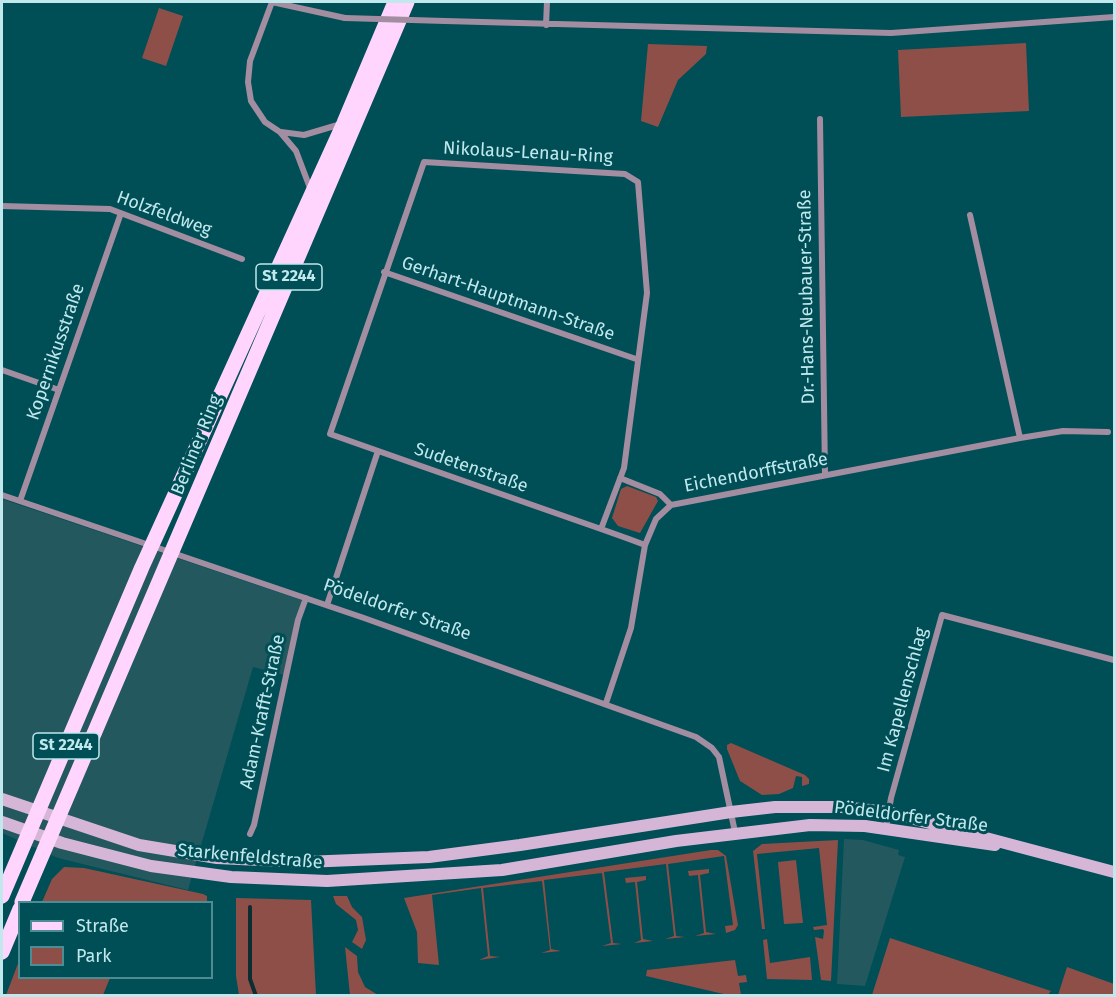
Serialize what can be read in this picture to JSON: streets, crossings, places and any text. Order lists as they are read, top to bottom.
{
  "streets": {
    "main road": [
      "St 2244",
      "Berliner Ring",
      "Pödeldorfer Straße",
      "Starkenfeldstraße"
    ],
    "street": [
      "Nikolaus-Lenau-Ring",
      "Holzfeldweg",
      "Dr.-Hans-Neubauer-Straße",
      "Gerhart-Hauptmann-Straße",
      "Kopernikusstraße",
      "Sudetenstraße",
      "Eichendorffstraße",
      "Im Kapellenschlag",
      "Adam-Krafft-Straße"
    ]
  },
  "crossings": [
    ["Nikolaus-Lenau-Ring", "Gerhart-Hauptmann-Straße"],
    ["Holzfeldweg", "Kopernikusstraße"],
    ["Dr.-Hans-Neubauer-Straße", "Eichendorffstraße"],
    ["Gerhart-Hauptmann-Straße", "Sudetenstraße"],
    ["Kopernikusstraße", "Pödeldorfer Straße"],
    ["Berliner Ring", "Pödeldorfer Straße"],
    ["Berliner Ring", "Starkenfeldstraße"],
    ["Sudetenstraße", "Eichendorffstraße"],
    ["Eichendorffstraße", "Pödeldorfer Straße"],
    ["Pödeldorfer Straße", "Im Kapellenschlag"],
    ["Pödeldorfer Straße", "Adam-Krafft-Straße"],
    ["Pödeldorfer Straße", "Starkenfeldstraße"]
  ],
  "legend": ["Straße", "Park"]
}
